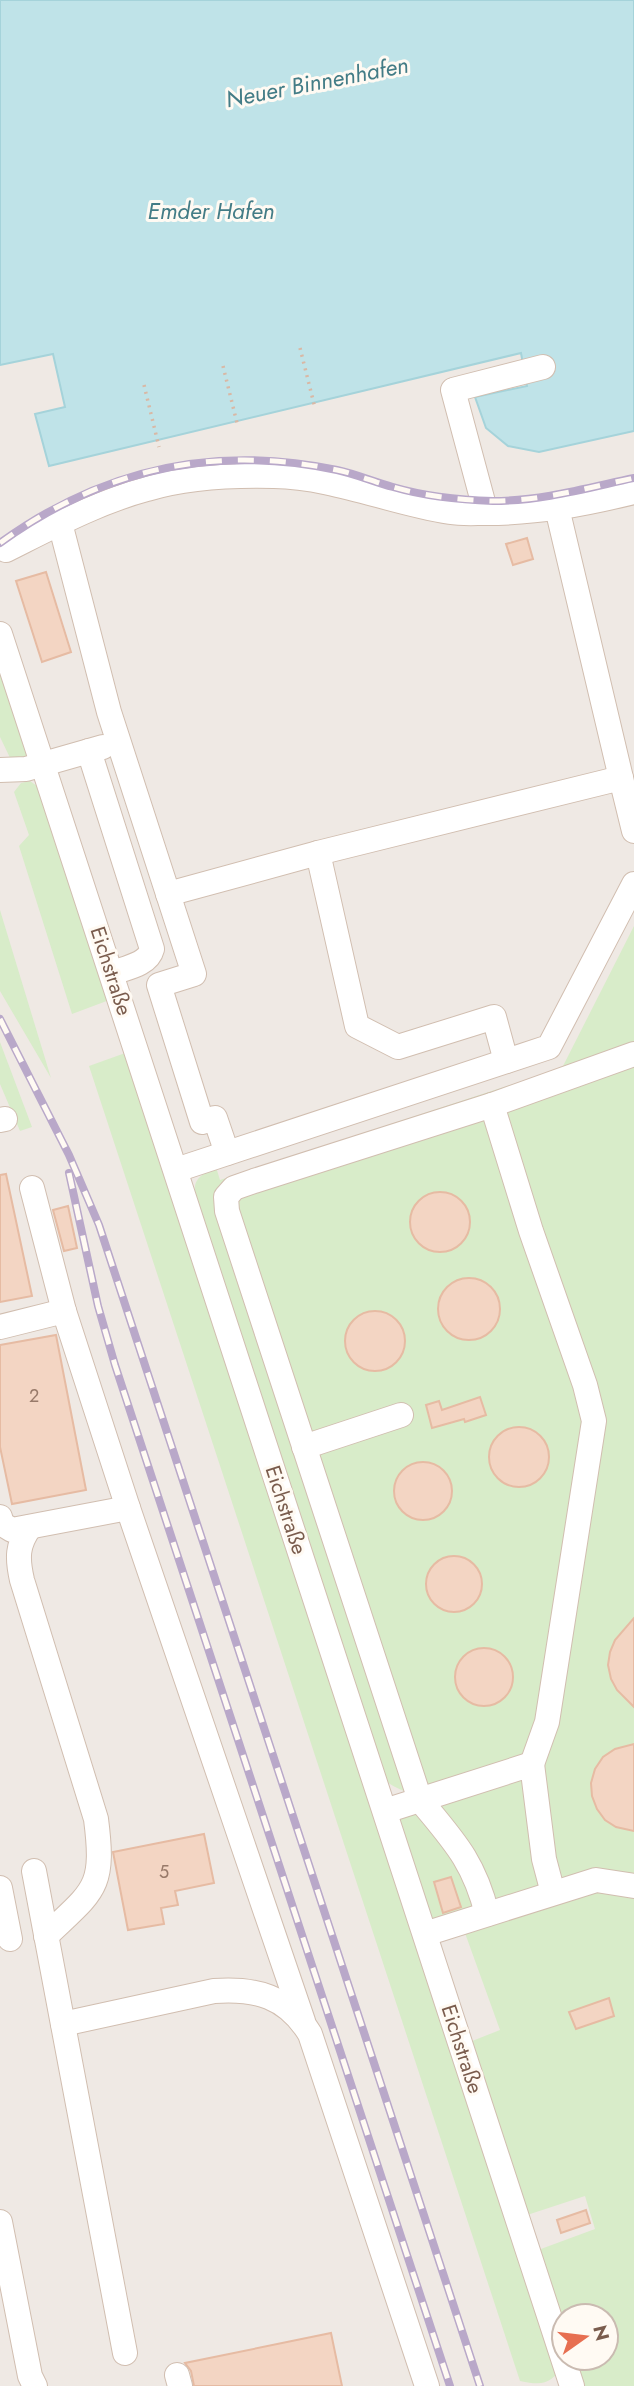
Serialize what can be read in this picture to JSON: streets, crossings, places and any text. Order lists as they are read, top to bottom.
{
  "streets": {
    "street": ["Eichstraße"]
  },
  "water": ["Neuer Binnenhafen", "Emder Hafen"],
  "house_numbers": ["2", "5"],
  "north": "right"
}
